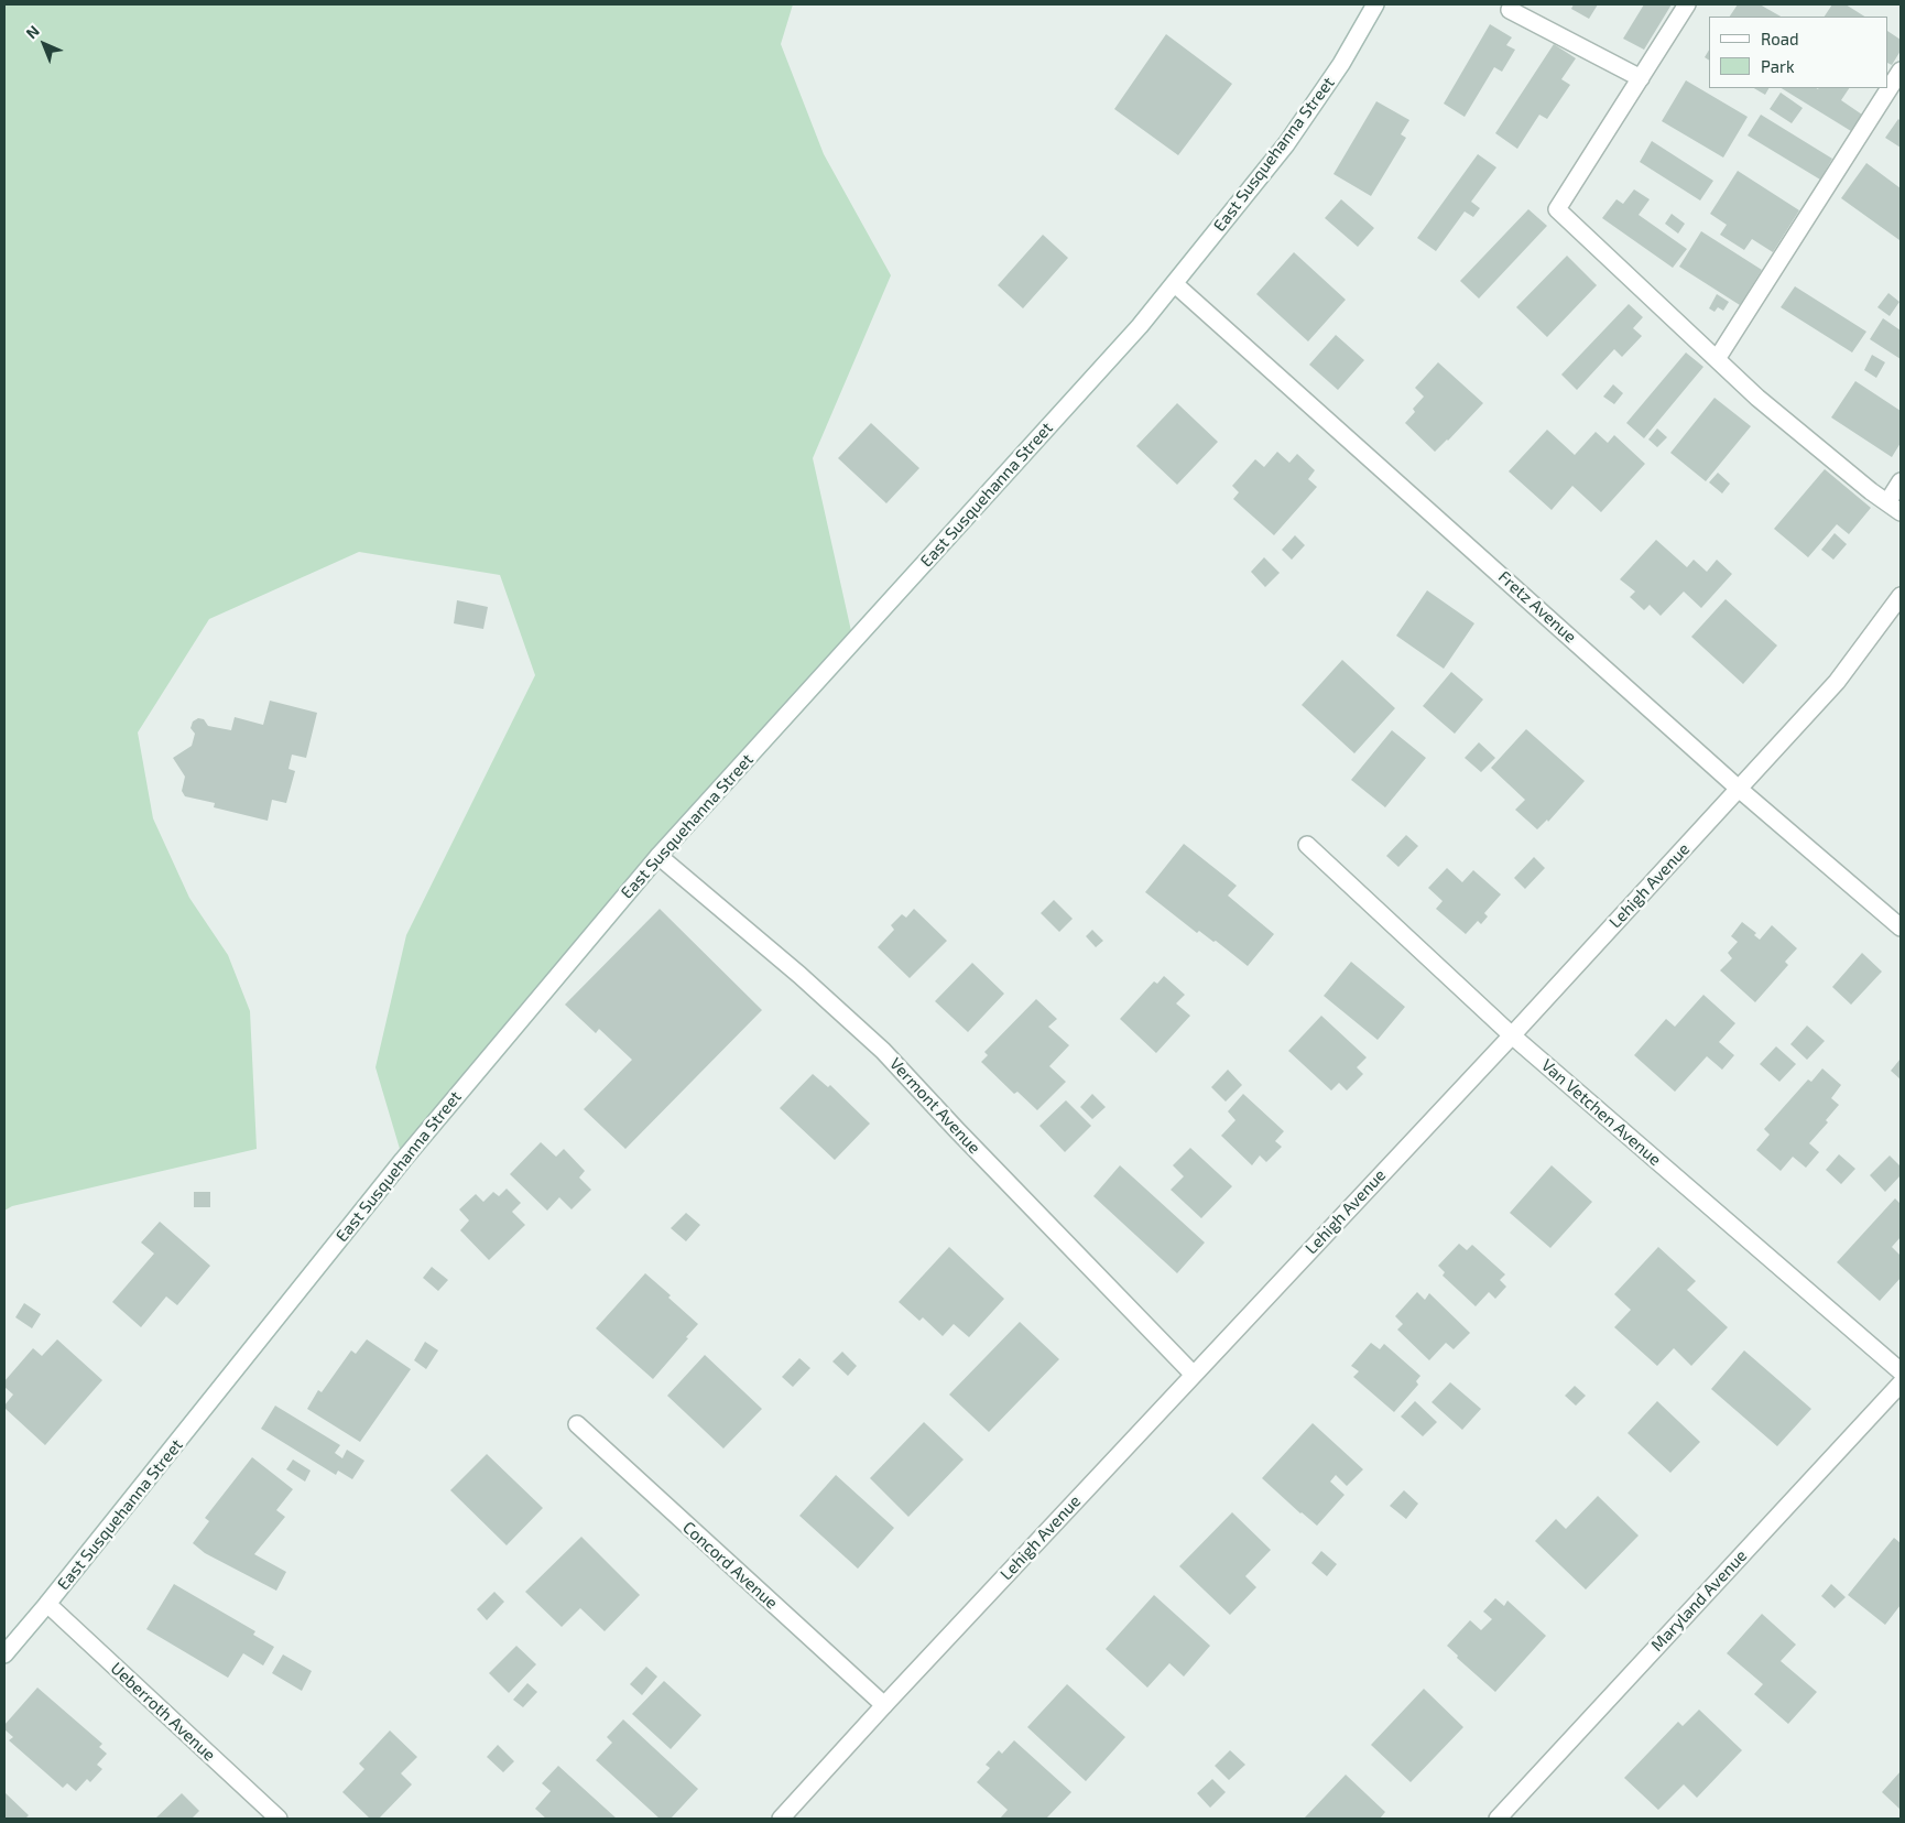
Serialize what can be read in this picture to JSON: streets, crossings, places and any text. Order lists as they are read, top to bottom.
{
  "streets": {
    "street": [
      "East Susquehanna Street",
      "Fretz Avenue",
      "Lehigh Avenue",
      "Vermont Avenue",
      "Van Vetchen Avenue",
      "Concord Avenue",
      "Maryland Avenue",
      "Ueberroth Avenue"
    ]
  },
  "crossings": [
    ["East Susquehanna Street", "Fretz Avenue"],
    ["East Susquehanna Street", "Vermont Avenue"],
    ["East Susquehanna Street", "Ueberroth Avenue"],
    ["Fretz Avenue", "Lehigh Avenue"],
    ["Lehigh Avenue", "Vermont Avenue"],
    ["Lehigh Avenue", "Van Vetchen Avenue"],
    ["Lehigh Avenue", "Concord Avenue"]
  ],
  "legend": ["Road", "Park"],
  "north": "top left"
}
